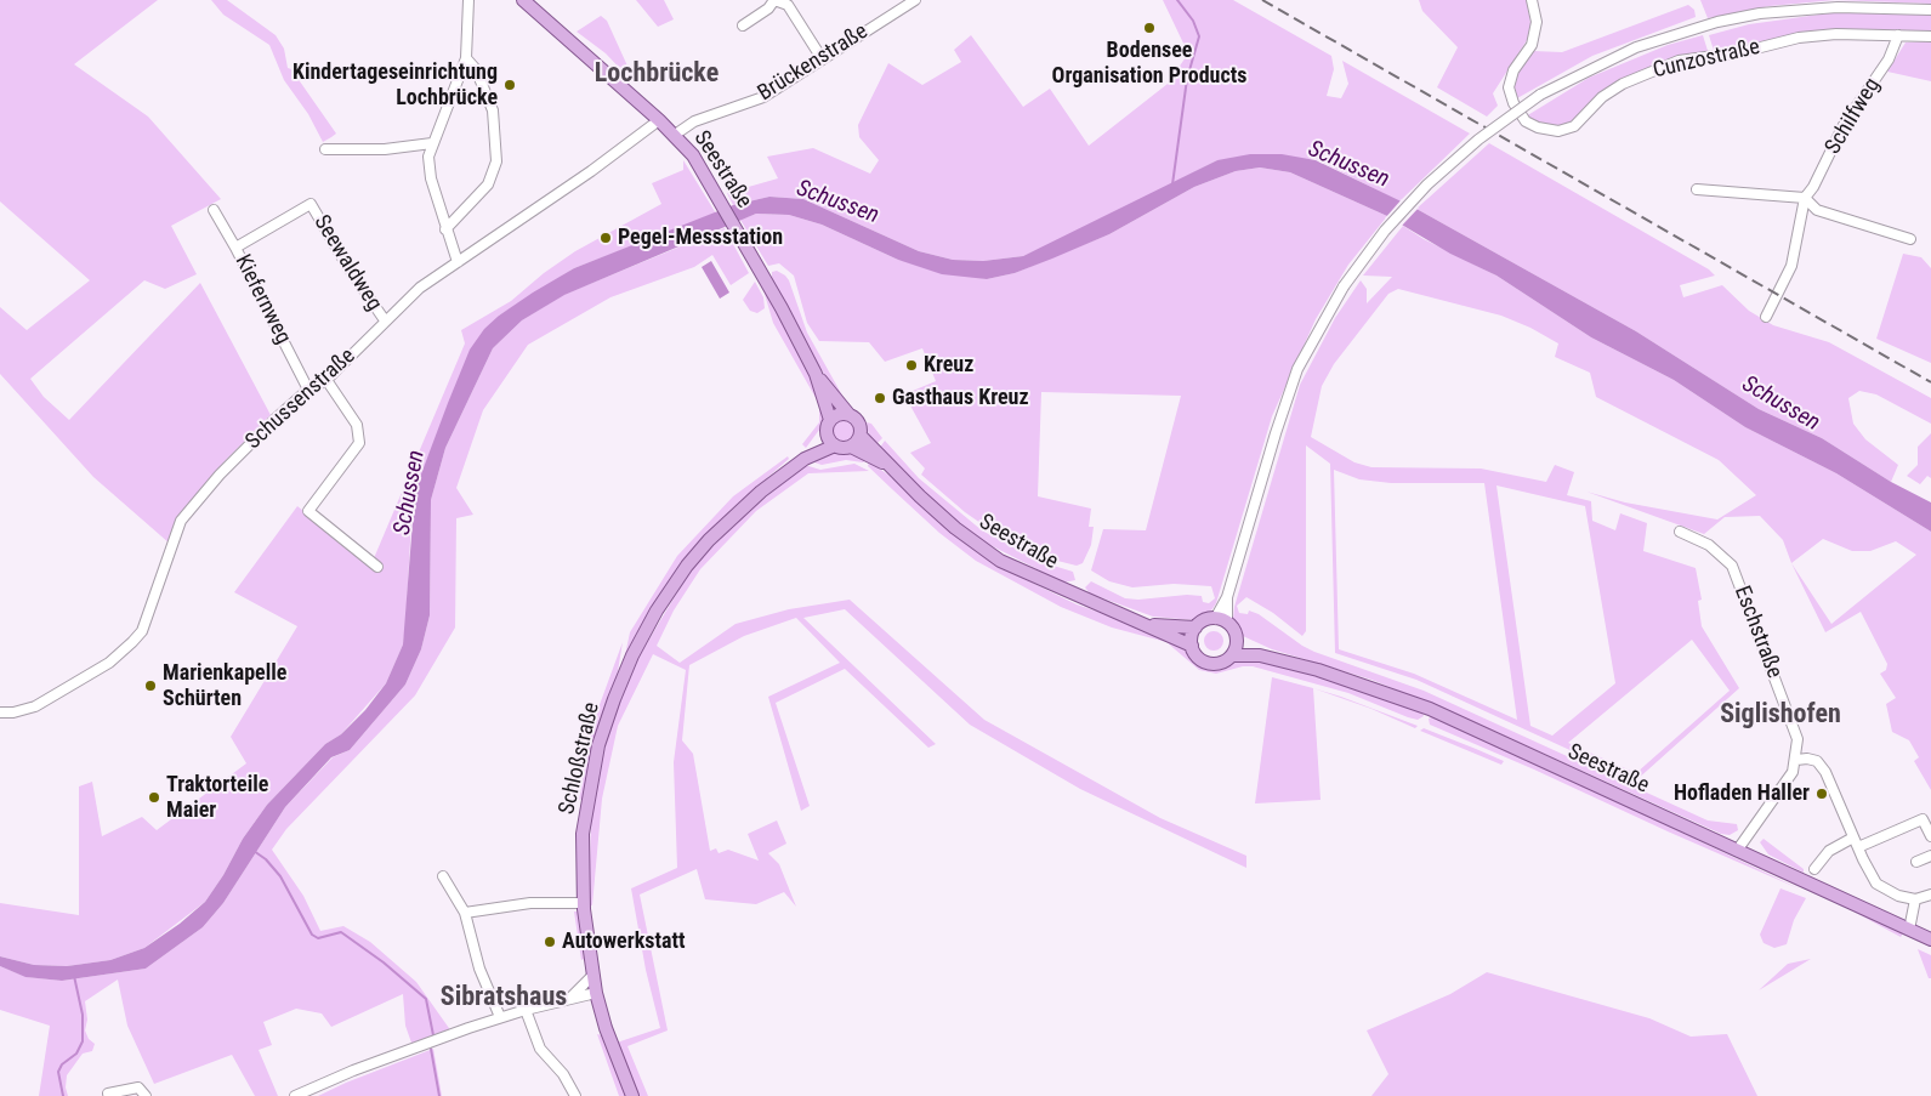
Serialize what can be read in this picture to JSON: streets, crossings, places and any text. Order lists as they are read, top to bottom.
{
  "streets": {
    "main road": ["Seestraße", "Schloßstraße"],
    "street": [
      "Cunzostraße",
      "Brückenstraße",
      "Schilfweg",
      "Seewaldweg",
      "Kiefernweg",
      "Schussenstraße",
      "Eschstraße"
    ]
  },
  "crossings": [
    ["Cunzostraße", "Schilfweg"],
    ["Brückenstraße", "Seestraße"],
    ["Seestraße", "Schussenstraße"],
    ["Seestraße", "Schloßstraße"],
    ["Seewaldweg", "Kiefernweg"],
    ["Seewaldweg", "Schussenstraße"],
    ["Kiefernweg", "Schussenstraße"]
  ],
  "districts": ["Lochbrücke", "Siglishofen", "Sibratshaus"],
  "water": ["Schussen"],
  "places": [
    "Bodensee Organisation Products",
    "Kindertageseinrichtung Lochbrücke",
    "Pegel-Messstation",
    "Kreuz",
    "Gasthaus Kreuz",
    "Marienkapelle Schürten",
    "Hofladen Haller",
    "Traktorteile Maier",
    "Autowerkstatt"
  ]
}
